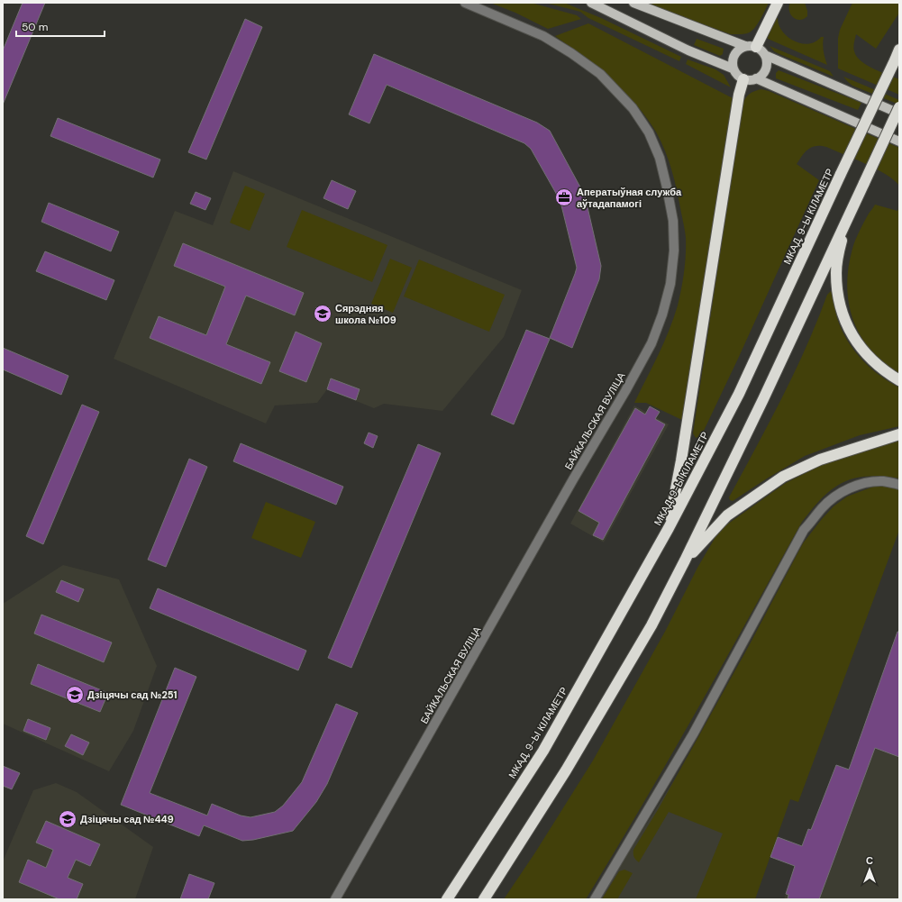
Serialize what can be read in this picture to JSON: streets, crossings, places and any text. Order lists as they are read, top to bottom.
{
  "streets": {
    "highway": ["МКАД, 9-Ы КІЛАМЕТР"],
    "street": ["БАЙКАЛЬСКАЯ ВУЛІЦА"]
  },
  "places": {
    "office": ["Аператыўная служба аўтадапамогі"],
    "school or university": ["Сярэдняя школа №109", "Дзіцячы сад №251", "Дзіцячы сад №449"]
  },
  "scale_bar": "50 m",
  "north": "top"
}
